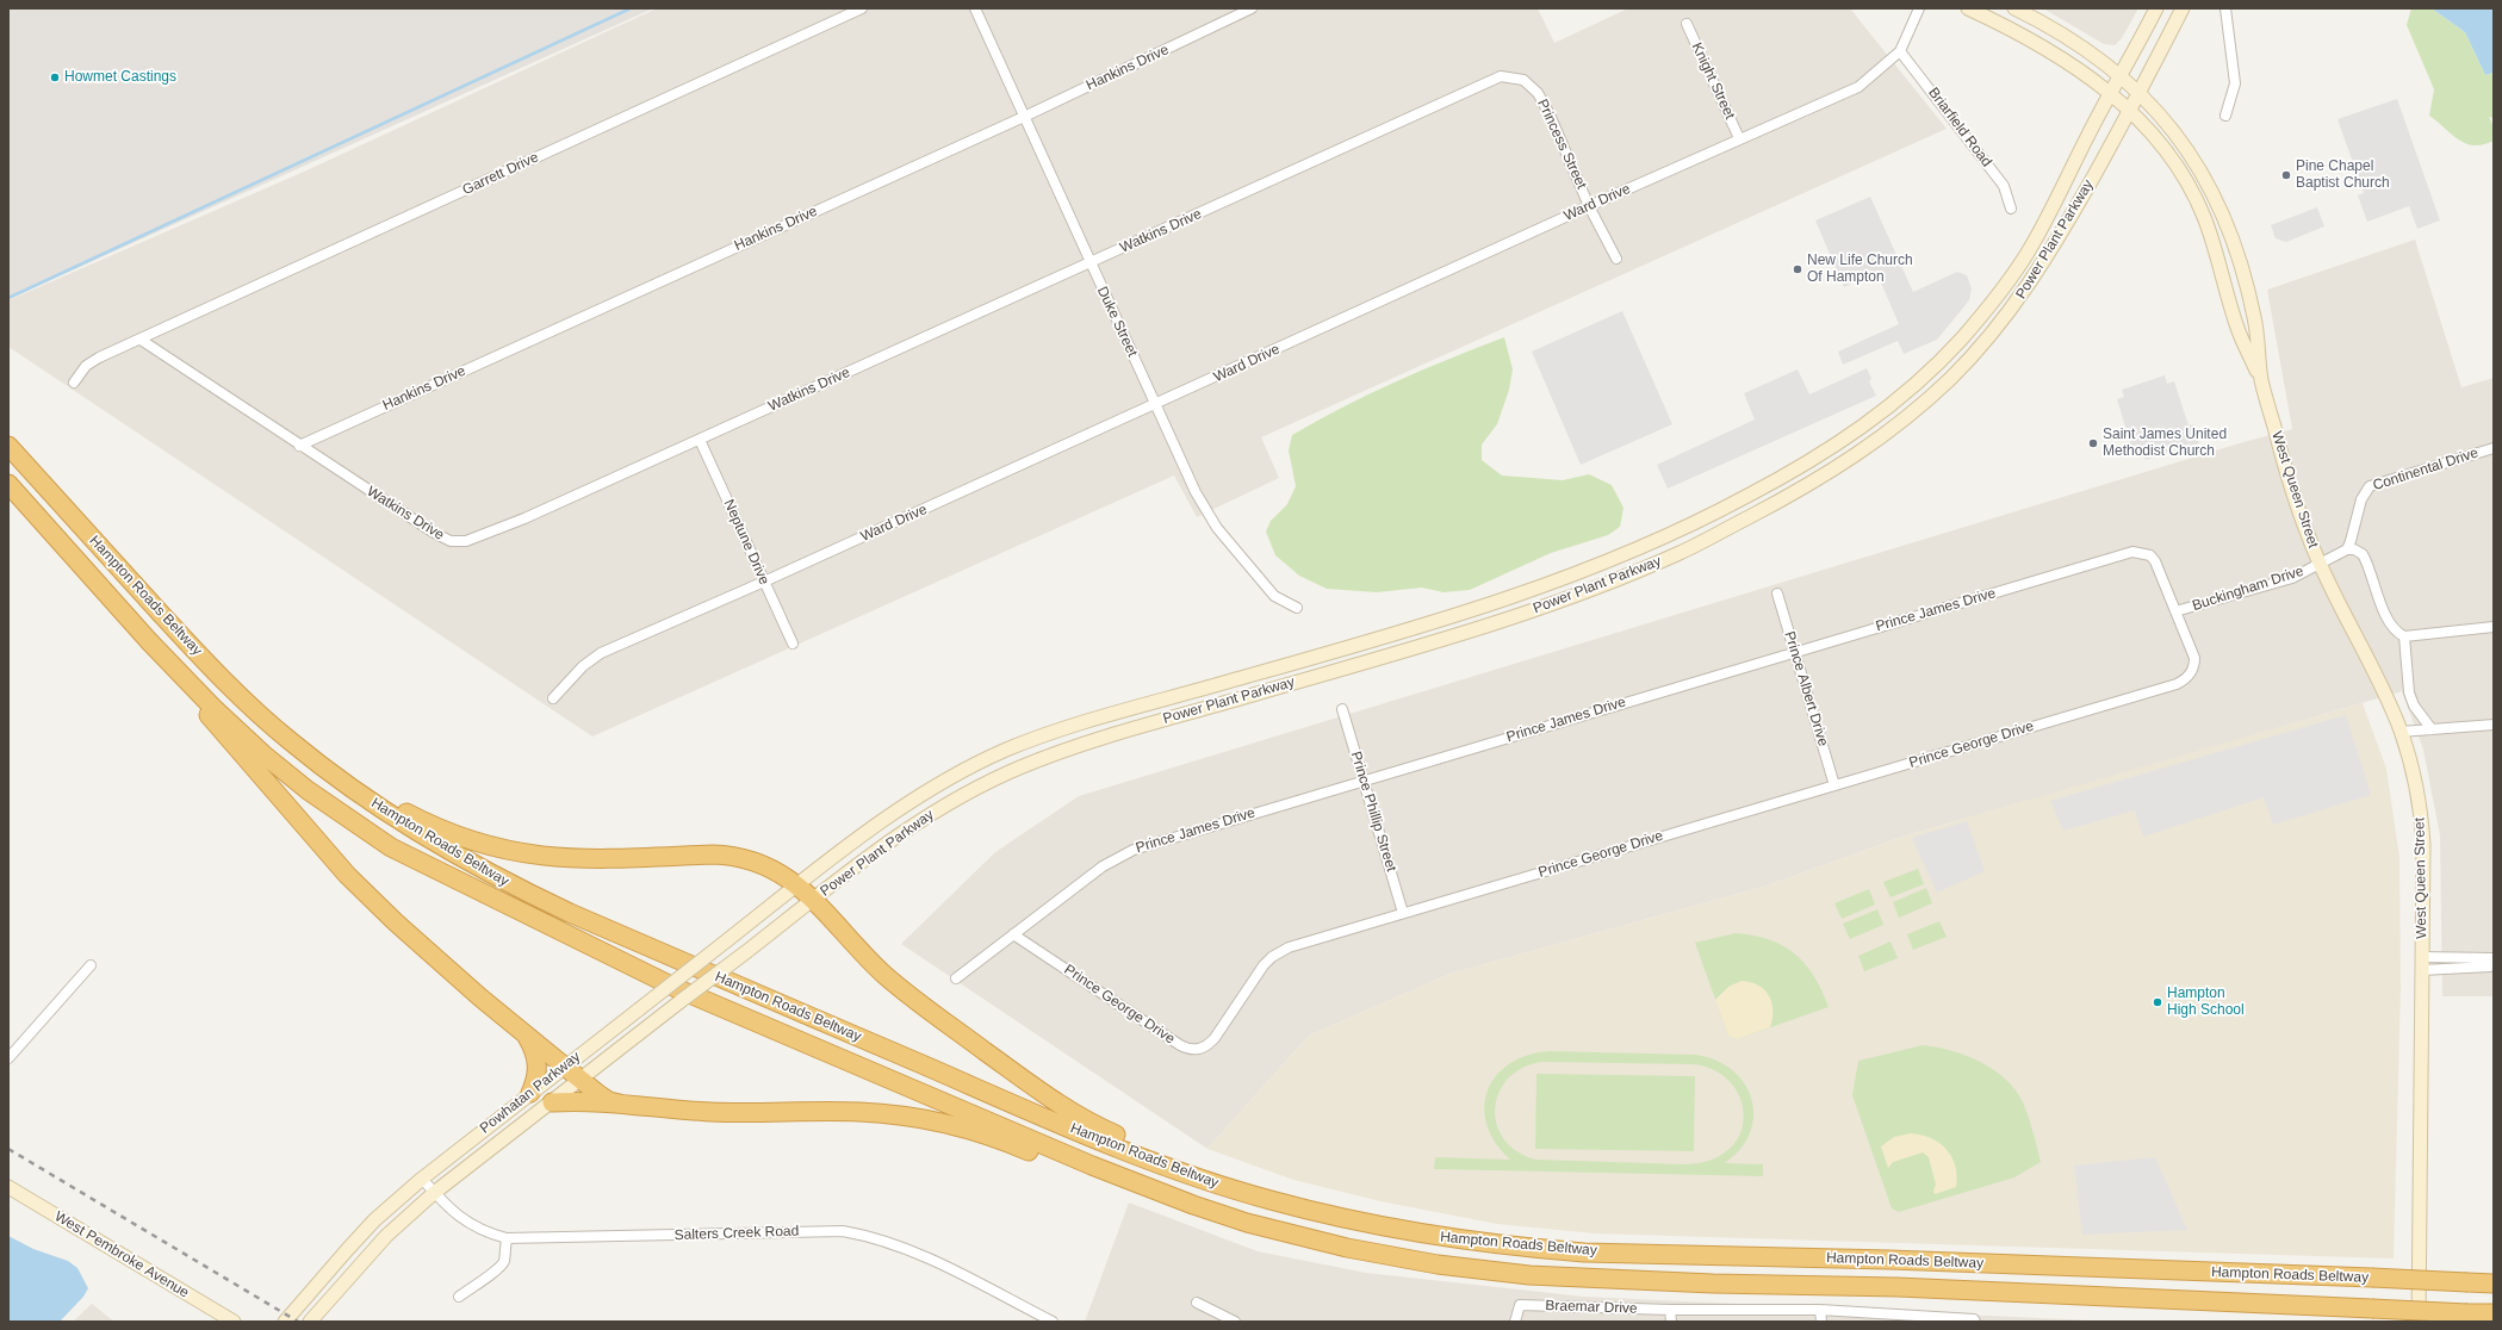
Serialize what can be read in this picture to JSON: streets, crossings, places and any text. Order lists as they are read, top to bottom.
{
  "streets": {
    "highway": ["Hampton Roads Beltway"],
    "main road": [
      "Power Plant Parkway",
      "West Queen Street",
      "Powhatan Parkway",
      "West Pembroke Avenue"
    ],
    "street": [
      "Hankins Drive",
      "Knight Street",
      "Briarfield Road",
      "Princess Street",
      "Garrett Drive",
      "Ward Drive",
      "Watkins Drive",
      "Duke Street",
      "Continental Drive",
      "Neptune Drive",
      "Buckingham Drive",
      "Prince James Drive",
      "Prince Albert Drive",
      "Prince George Drive",
      "Prince Phillip Street",
      "Salters Creek Road",
      "Braemar Drive"
    ]
  },
  "crossings": [
    ["Hankins Drive", "Watkins Drive"],
    ["Hankins Drive", "Duke Street"],
    ["Knight Street", "Ward Drive"],
    ["Briarfield Road", "Ward Drive"],
    ["Princess Street", "Ward Drive"],
    ["Princess Street", "Watkins Drive"],
    ["Garrett Drive", "Watkins Drive"],
    ["Ward Drive", "Duke Street"],
    ["Ward Drive", "Neptune Drive"],
    ["Watkins Drive", "Duke Street"],
    ["Watkins Drive", "Neptune Drive"],
    ["Power Plant Parkway", "West Queen Street"],
    ["Power Plant Parkway", "Powhatan Parkway"],
    ["West Queen Street", "Buckingham Drive"],
    ["Buckingham Drive", "Prince James Drive"],
    ["Buckingham Drive", "Prince George Drive"],
    ["Prince James Drive", "Prince Albert Drive"],
    ["Prince James Drive", "Prince George Drive"],
    ["Prince James Drive", "Prince Phillip Street"],
    ["Prince Albert Drive", "Prince George Drive"],
    ["Prince George Drive", "Prince Phillip Street"],
    ["Powhatan Parkway", "Salters Creek Road"]
  ],
  "places": [
    "Howmet Castings",
    "Pine Chapel Baptist Church",
    "New Life Church Of Hampton",
    "Saint James United Methodist Church",
    "Hampton High School"
  ]
}
